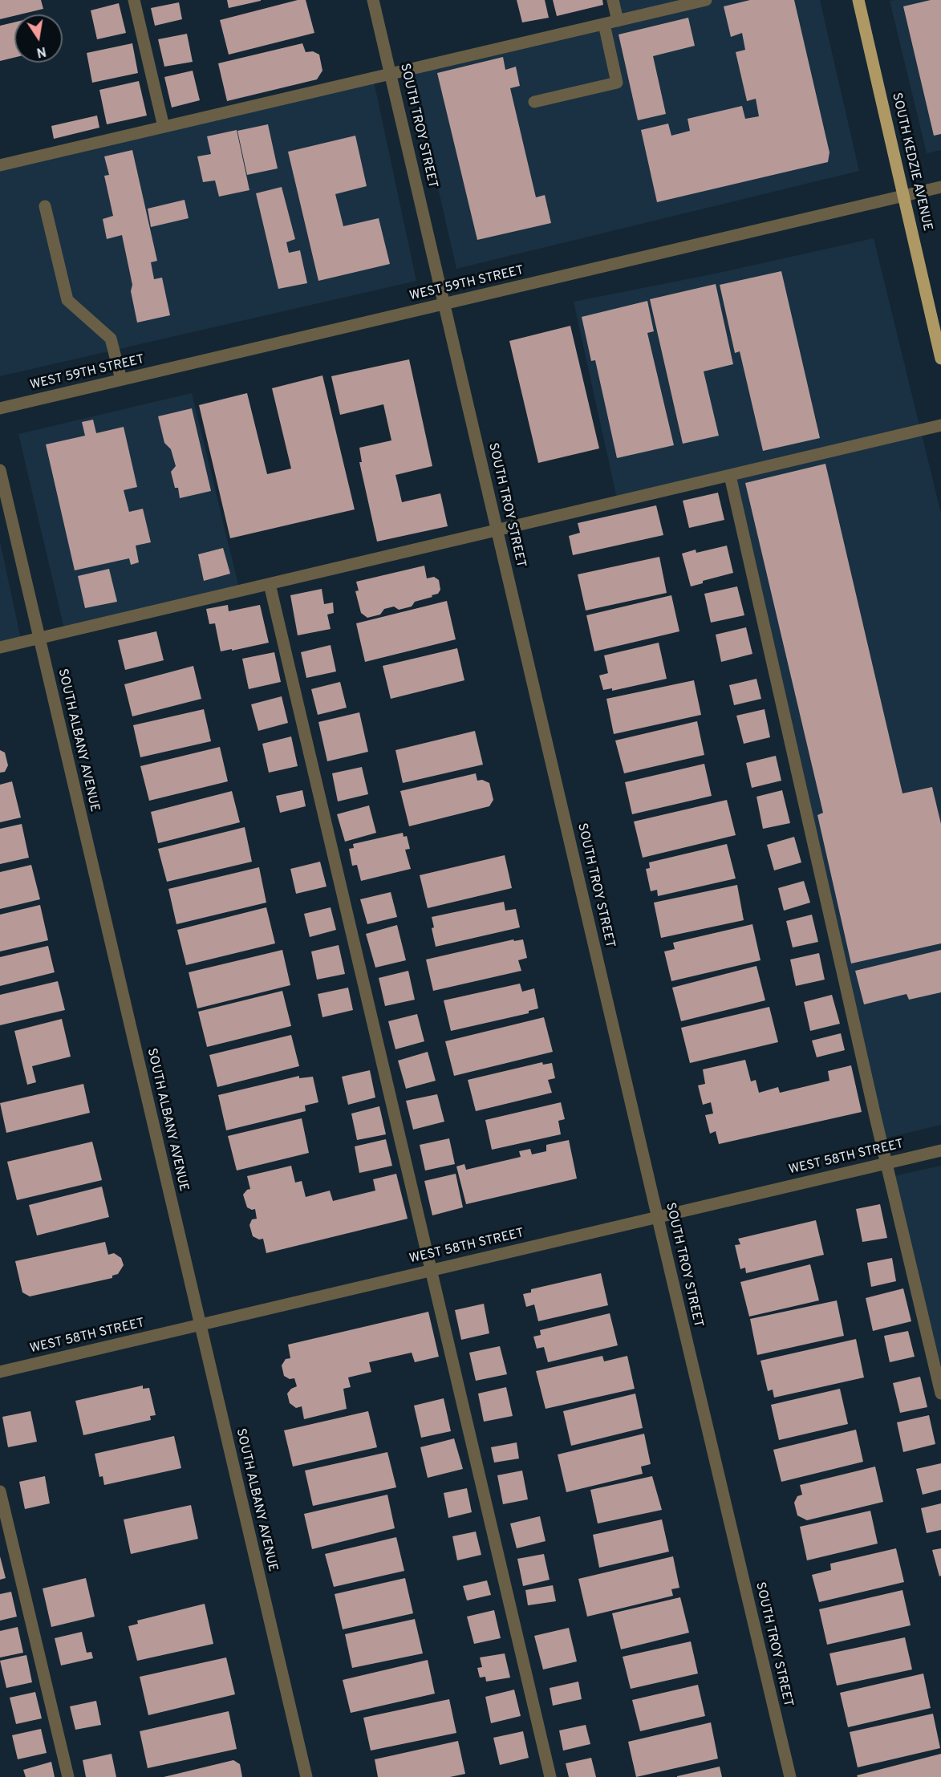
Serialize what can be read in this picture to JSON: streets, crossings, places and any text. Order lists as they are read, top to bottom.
{
  "streets": {
    "main road": ["SOUTH KEDZIE AVENUE"],
    "street": [
      "SOUTH TROY STREET",
      "WEST 59TH STREET",
      "SOUTH ALBANY AVENUE",
      "WEST 58TH STREET"
    ]
  },
  "crossings": [
    ["SOUTH TROY STREET", "WEST 59TH STREET"],
    ["SOUTH TROY STREET", "WEST 58TH STREET"],
    ["SOUTH KEDZIE AVENUE", "WEST 59TH STREET"],
    ["SOUTH ALBANY AVENUE", "WEST 58TH STREET"]
  ],
  "north": "bottom"
}
